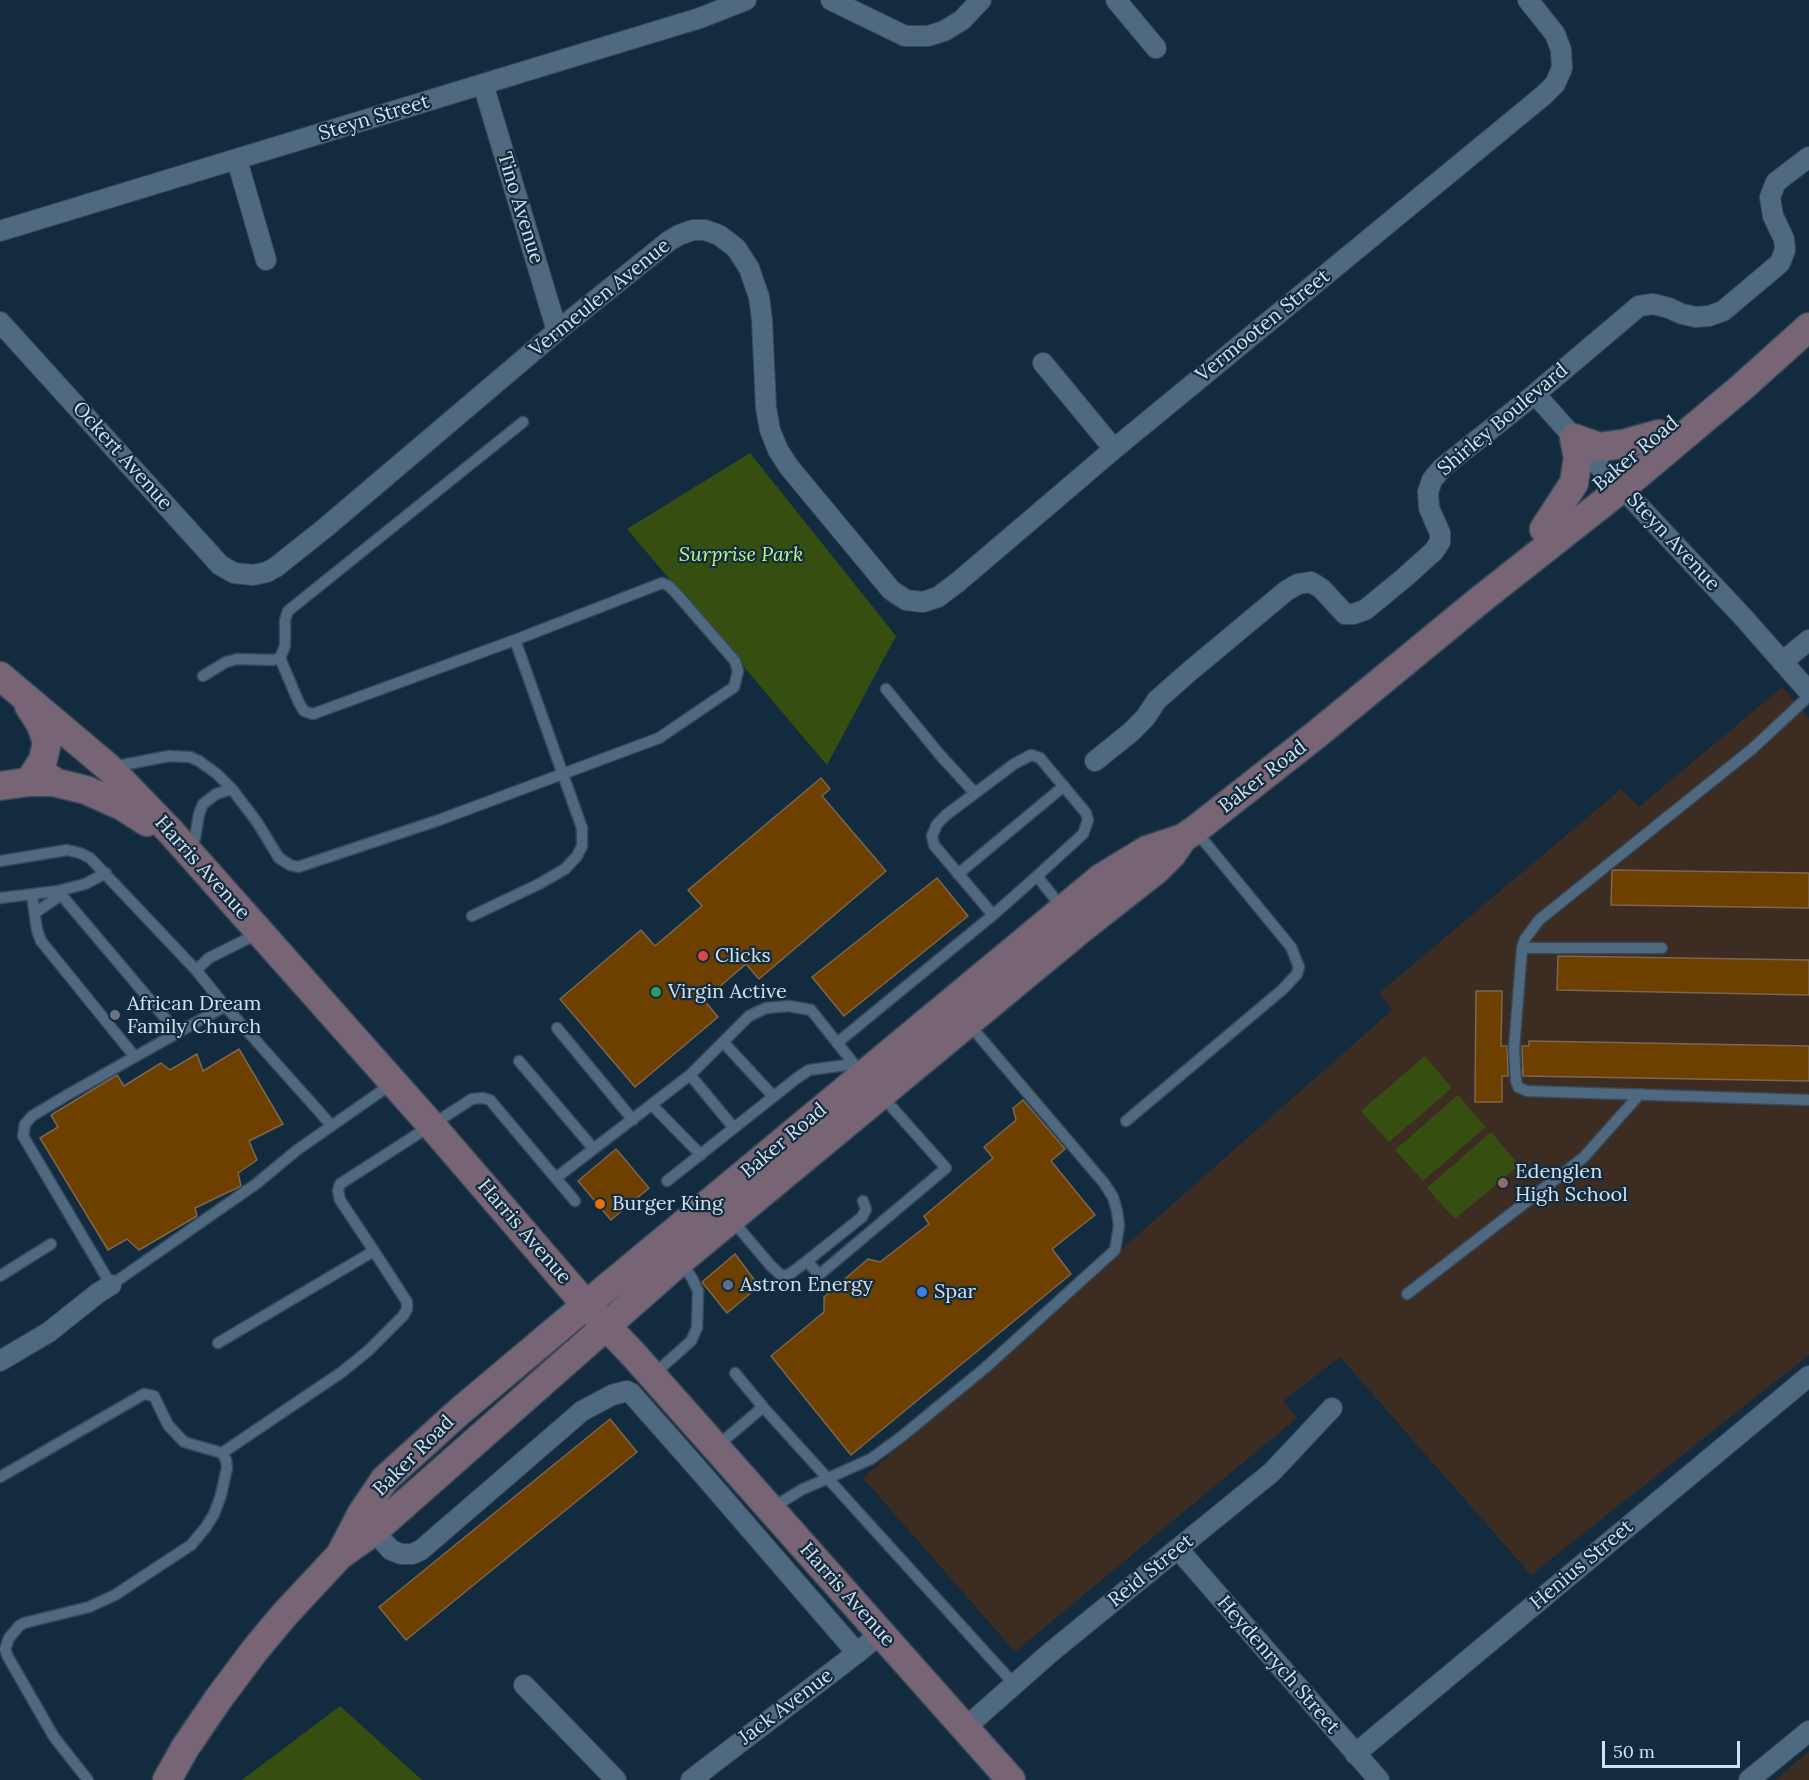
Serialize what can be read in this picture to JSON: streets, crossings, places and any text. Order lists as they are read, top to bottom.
{
  "streets": {
    "main road": ["Baker Road", "Harris Avenue"],
    "street": [
      "Steyn Street",
      "Tino Avenue",
      "Vermeulen Avenue",
      "Vermooten Street",
      "Shirley Boulevard",
      "Ockert Avenue",
      "Steyn Avenue",
      "Henius Street",
      "Reid Street",
      "Heydenrych Street",
      "Jack Avenue"
    ]
  },
  "crossings": [
    ["Steyn Street", "Tino Avenue"],
    ["Tino Avenue", "Vermeulen Avenue"],
    ["Vermeulen Avenue", "Vermooten Street"],
    ["Vermeulen Avenue", "Ockert Avenue"],
    ["Shirley Boulevard", "Steyn Avenue"],
    ["Baker Road", "Steyn Avenue"],
    ["Baker Road", "Harris Avenue"],
    ["Harris Avenue", "Reid Street"],
    ["Harris Avenue", "Jack Avenue"],
    ["Henius Street", "Heydenrych Street"],
    ["Reid Street", "Heydenrych Street"]
  ],
  "parks": ["Surprise Park"],
  "places": [
    "Clicks",
    "Virgin Active",
    "African Dream Family Church",
    "Edenglen High School",
    "Burger King",
    "Astron Energy",
    "Spar"
  ],
  "scale_bar": "50 m"
}
